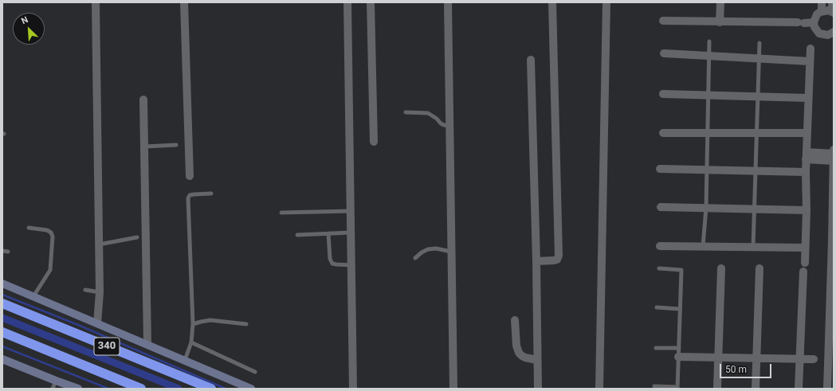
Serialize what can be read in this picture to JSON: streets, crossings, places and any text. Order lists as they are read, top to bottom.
{
  "streets": {
    "highway": ["340"]
  },
  "scale_bar": "50 m",
  "north": "top left"
}
